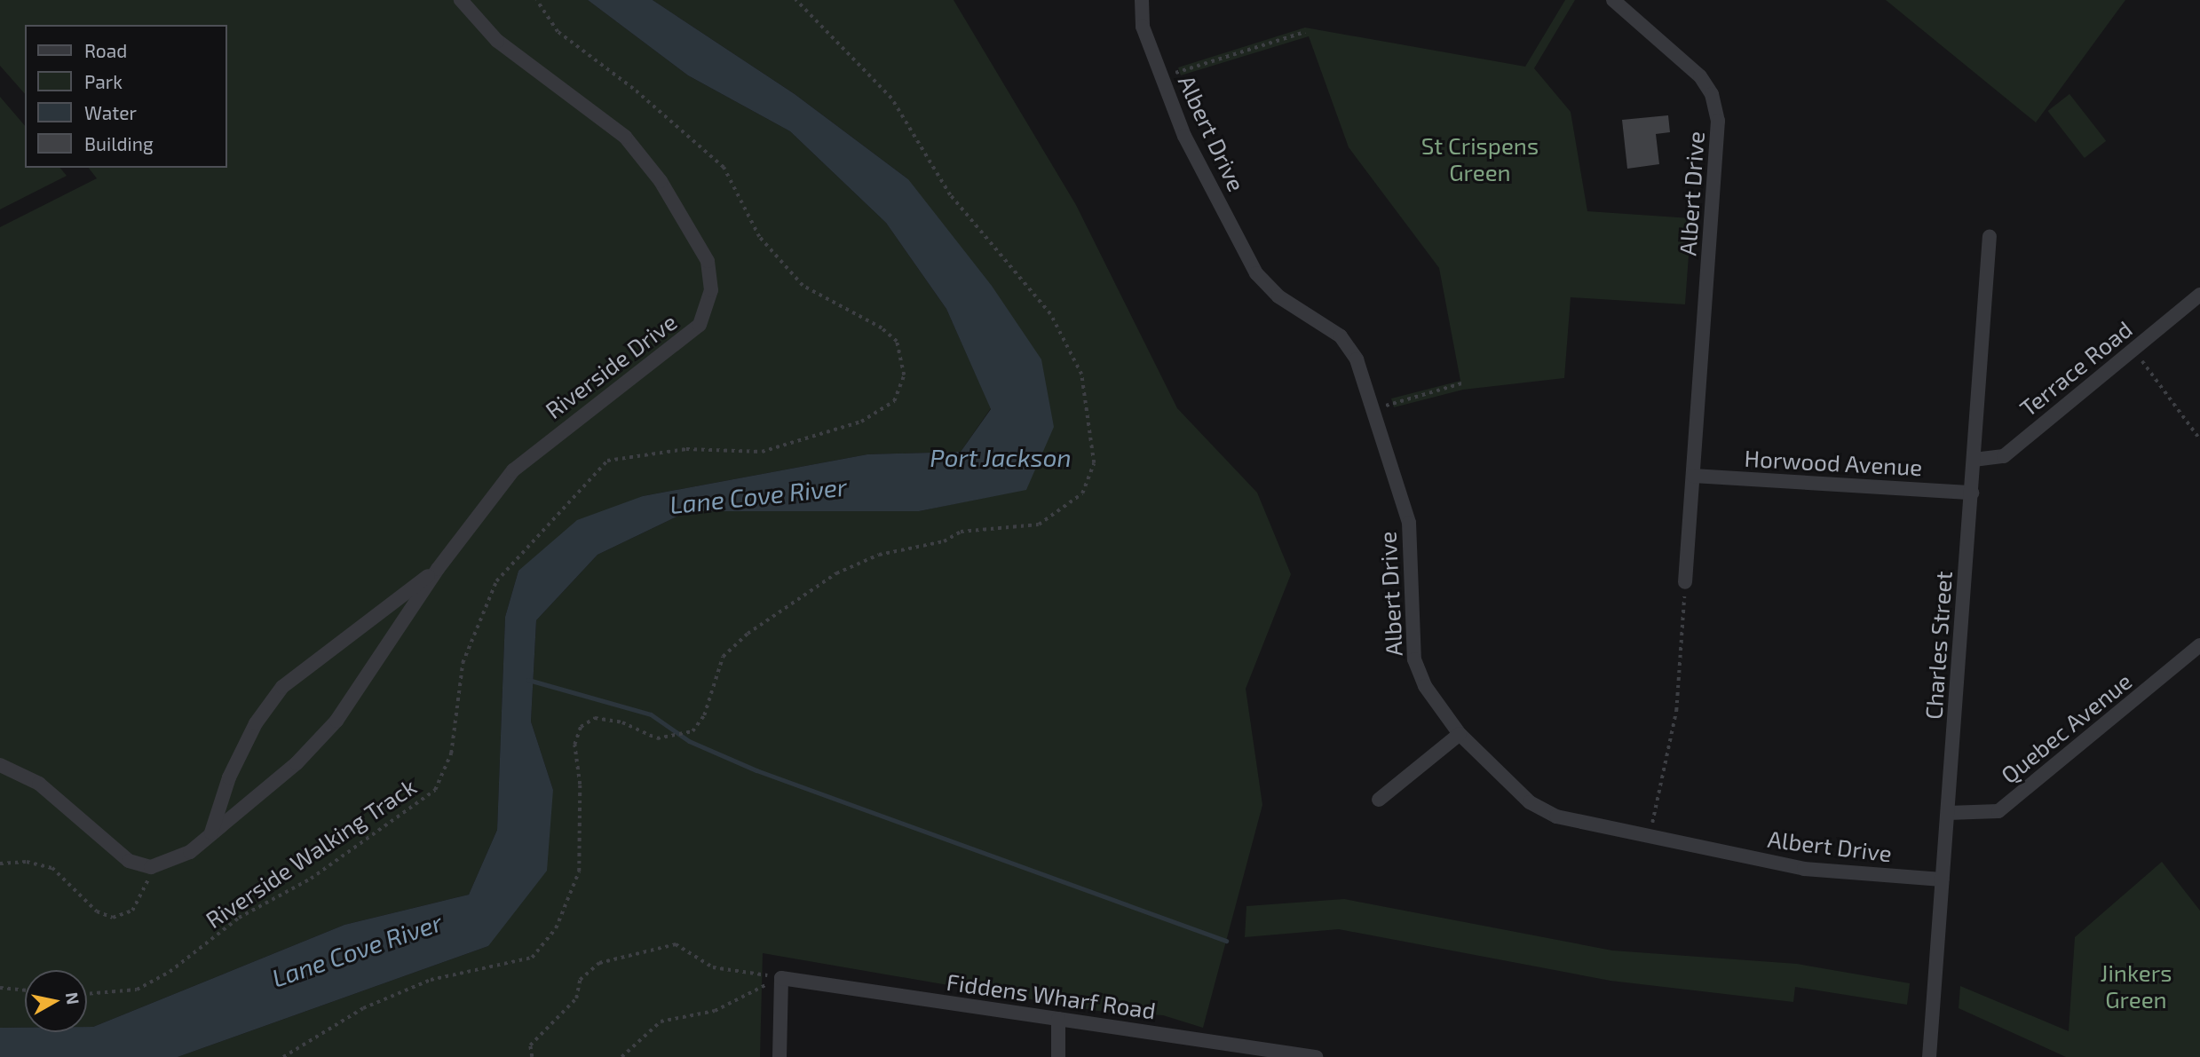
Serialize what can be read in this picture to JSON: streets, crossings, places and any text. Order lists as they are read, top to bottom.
{
  "streets": {
    "street": [
      "Albert Drive",
      "Riverside Drive",
      "Terrace Road",
      "Horwood Avenue",
      "Charles Street",
      "Quebec Avenue",
      "Fiddens Wharf Road"
    ],
    "path": ["Riverside Walking Track"]
  },
  "crossings": [
    ["Albert Drive", "Horwood Avenue"],
    ["Albert Drive", "Charles Street"],
    ["Terrace Road", "Charles Street"],
    ["Horwood Avenue", "Charles Street"],
    ["Charles Street", "Quebec Avenue"]
  ],
  "water": ["Port Jackson", "Lane Cove River"],
  "parks": ["St Crispens Green", "Jinkers Green"],
  "legend": [
    "Road",
    "Park",
    "Water",
    "Building"
  ],
  "north": "right"
}
